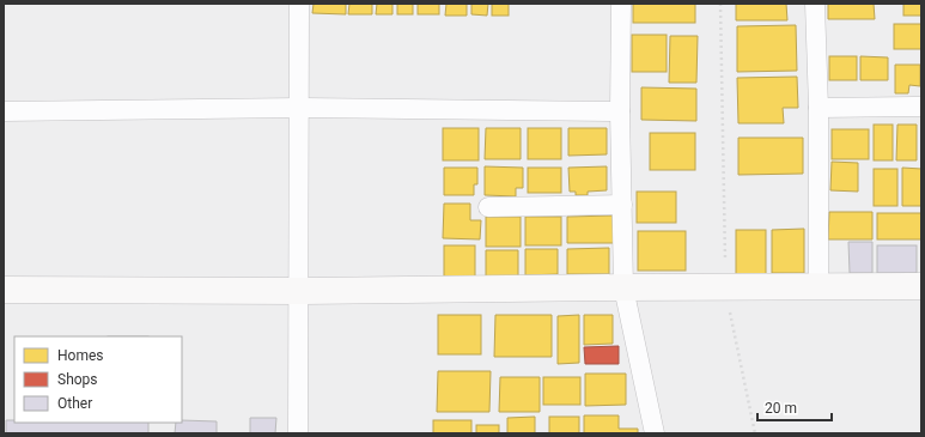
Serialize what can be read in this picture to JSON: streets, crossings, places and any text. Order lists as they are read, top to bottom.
{
  "legend": ["Homes", "Shops", "Other"],
  "scale_bar": "20 m"
}
